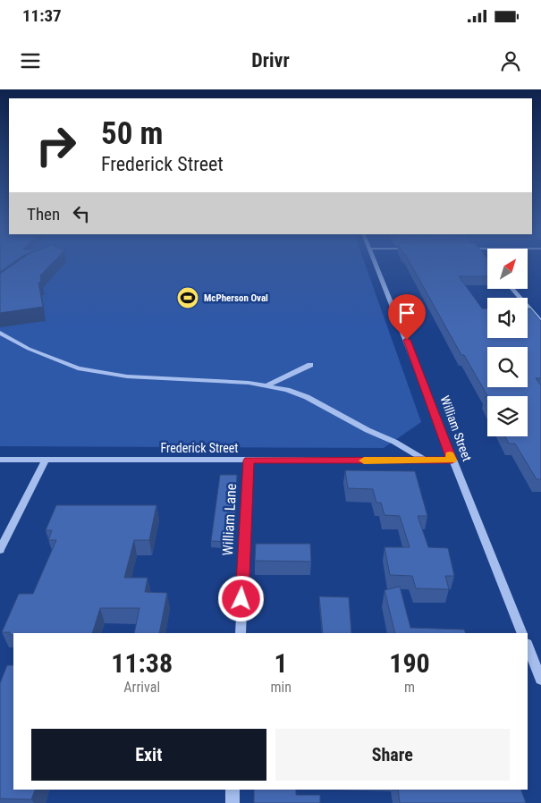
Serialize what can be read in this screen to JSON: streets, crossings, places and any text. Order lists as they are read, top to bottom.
{
  "streets": {
    "street": ["William Street", "Frederick Street", "William Lane"]
  },
  "crossings": [
    ["William Street", "Frederick Street"],
    ["Frederick Street", "William Lane"]
  ],
  "places": {
    "sports": ["McPherson Oval"]
  },
  "north": "top right",
  "page": {
    "status": "11:37",
    "header": "Drivr",
    "turn": ["50 m", "Frederick Street"],
    "then": "Then",
    "eta": [
      "11:38",
      "Arrival",
      "1",
      "min",
      "190",
      "m"
    ],
    "buttons": ["Exit", "Share"]
  }
}
